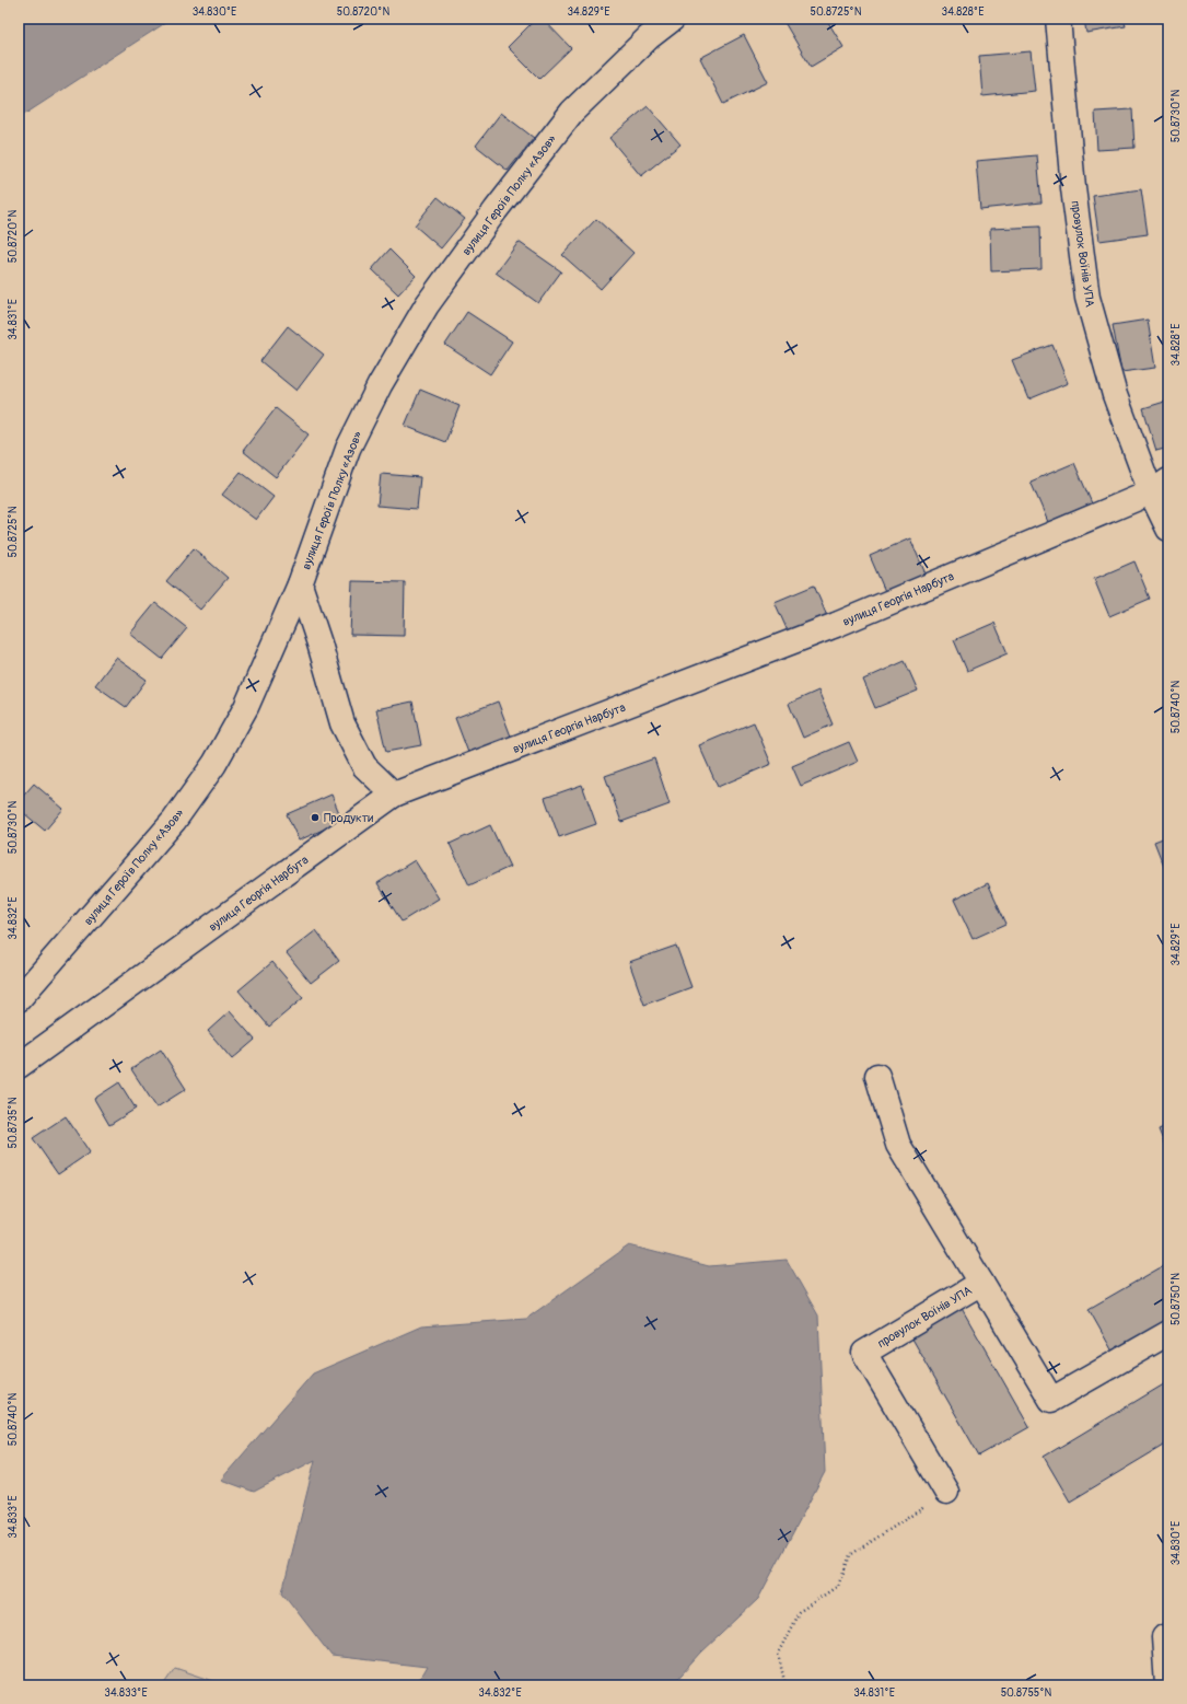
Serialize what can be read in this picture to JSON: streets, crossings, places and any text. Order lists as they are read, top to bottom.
{
  "streets": {
    "street": ["вулиця Героїв Полку «Азов»", "провулок Воїнів УПА", "вулиця Георгія Нарбута"]
  },
  "crossings": [
    ["провулок Воїнів УПА", "вулиця Георгія Нарбута"]
  ],
  "places": ["Продукти"],
  "coordinates": [
    "34.830°E",
    "50.8720°N",
    "34.829°E",
    "50.8725°N",
    "34.828°E",
    "50.8730°N",
    "34.831°E",
    "50.8740°N",
    "34.832°E",
    "50.8735°N",
    "50.8750°N",
    "34.833°E",
    "50.8755°N"
  ]
}
